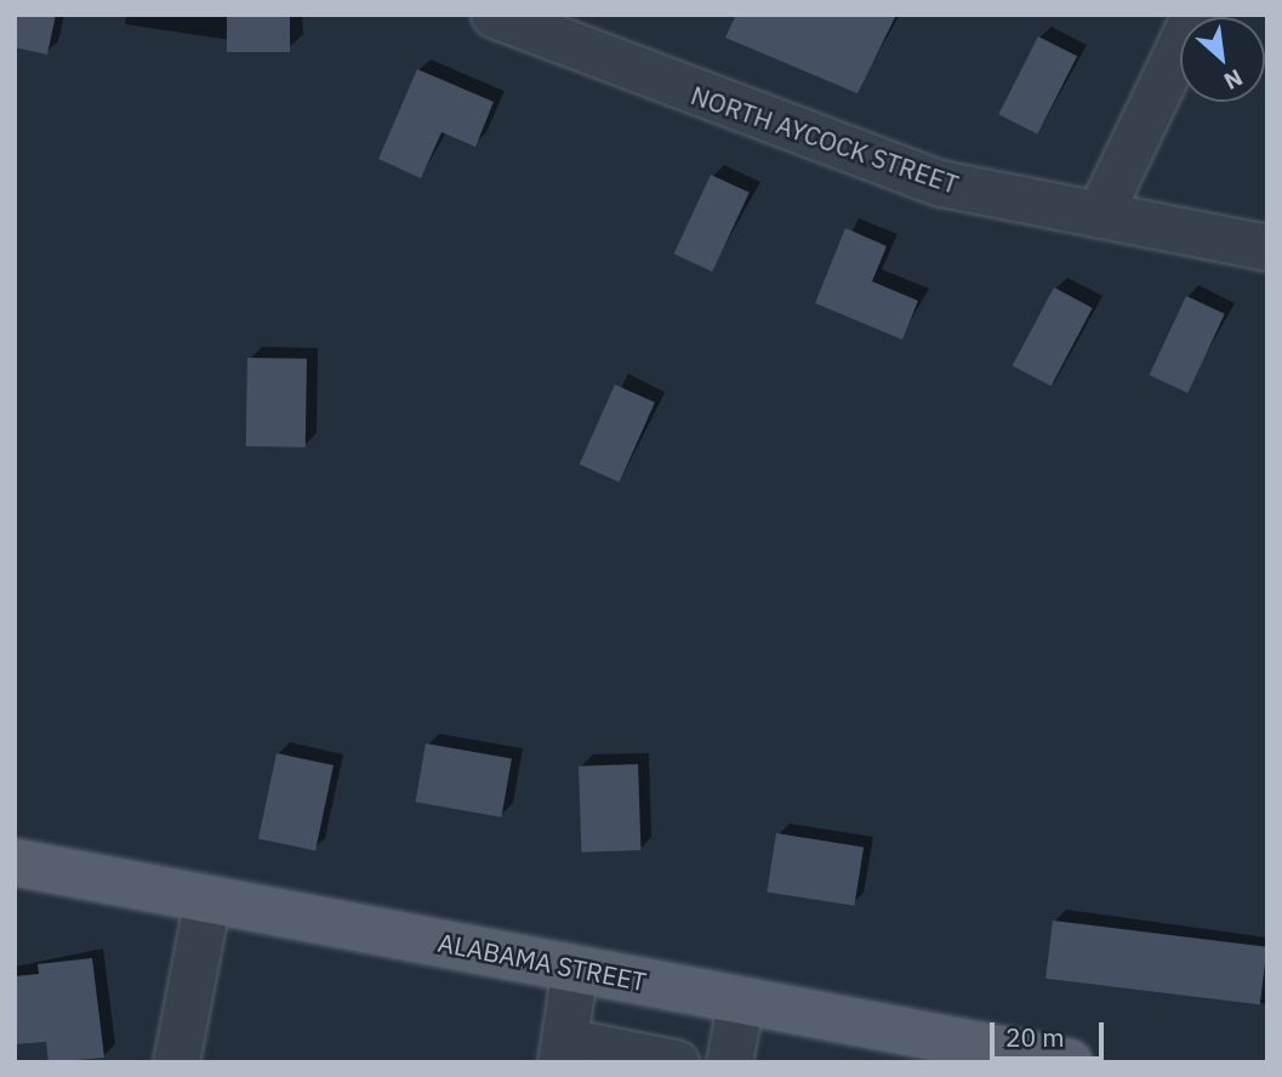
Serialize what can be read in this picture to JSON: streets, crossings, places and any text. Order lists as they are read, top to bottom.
{
  "streets": {
    "main road": ["ALABAMA STREET"],
    "street": ["NORTH AYCOCK STREET"]
  },
  "scale_bar": "20 m",
  "north": "bottom right"
}
